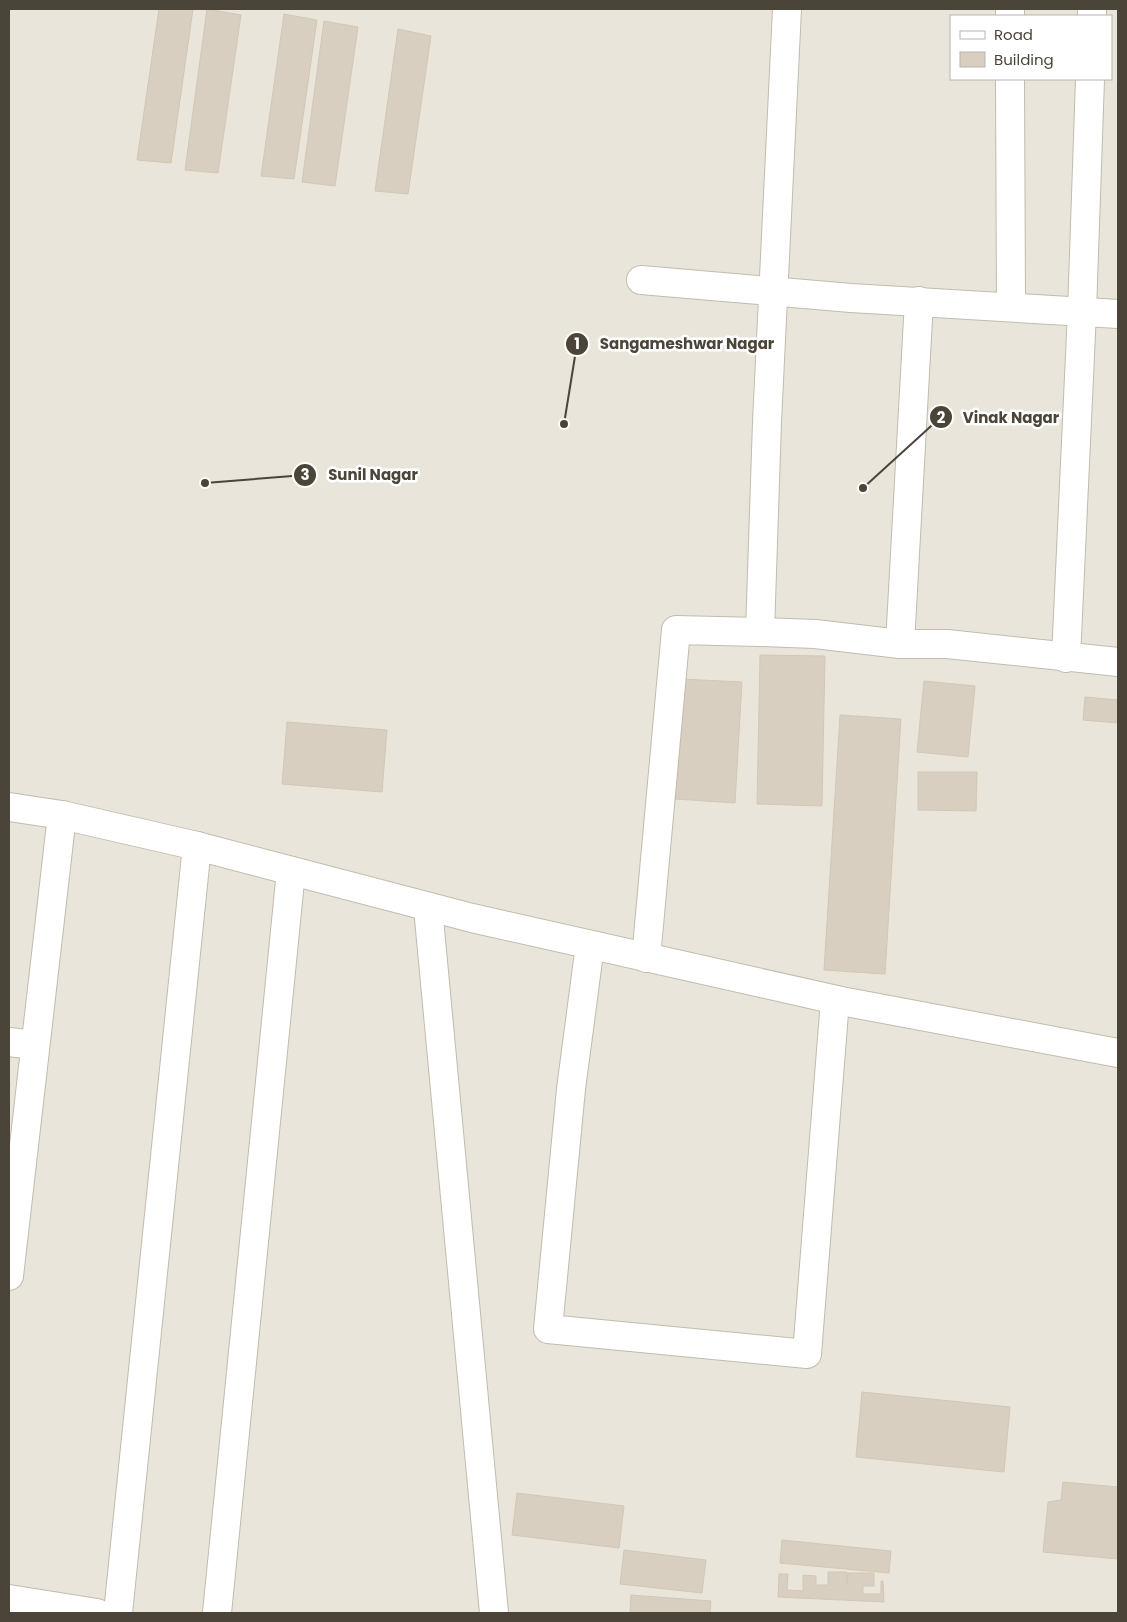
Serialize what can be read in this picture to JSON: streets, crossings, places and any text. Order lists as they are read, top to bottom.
{
  "places": ["Sangameshwar Nagar", "Sunil Nagar", "Vinak Nagar"],
  "legend": ["Road", "Building"]
}
